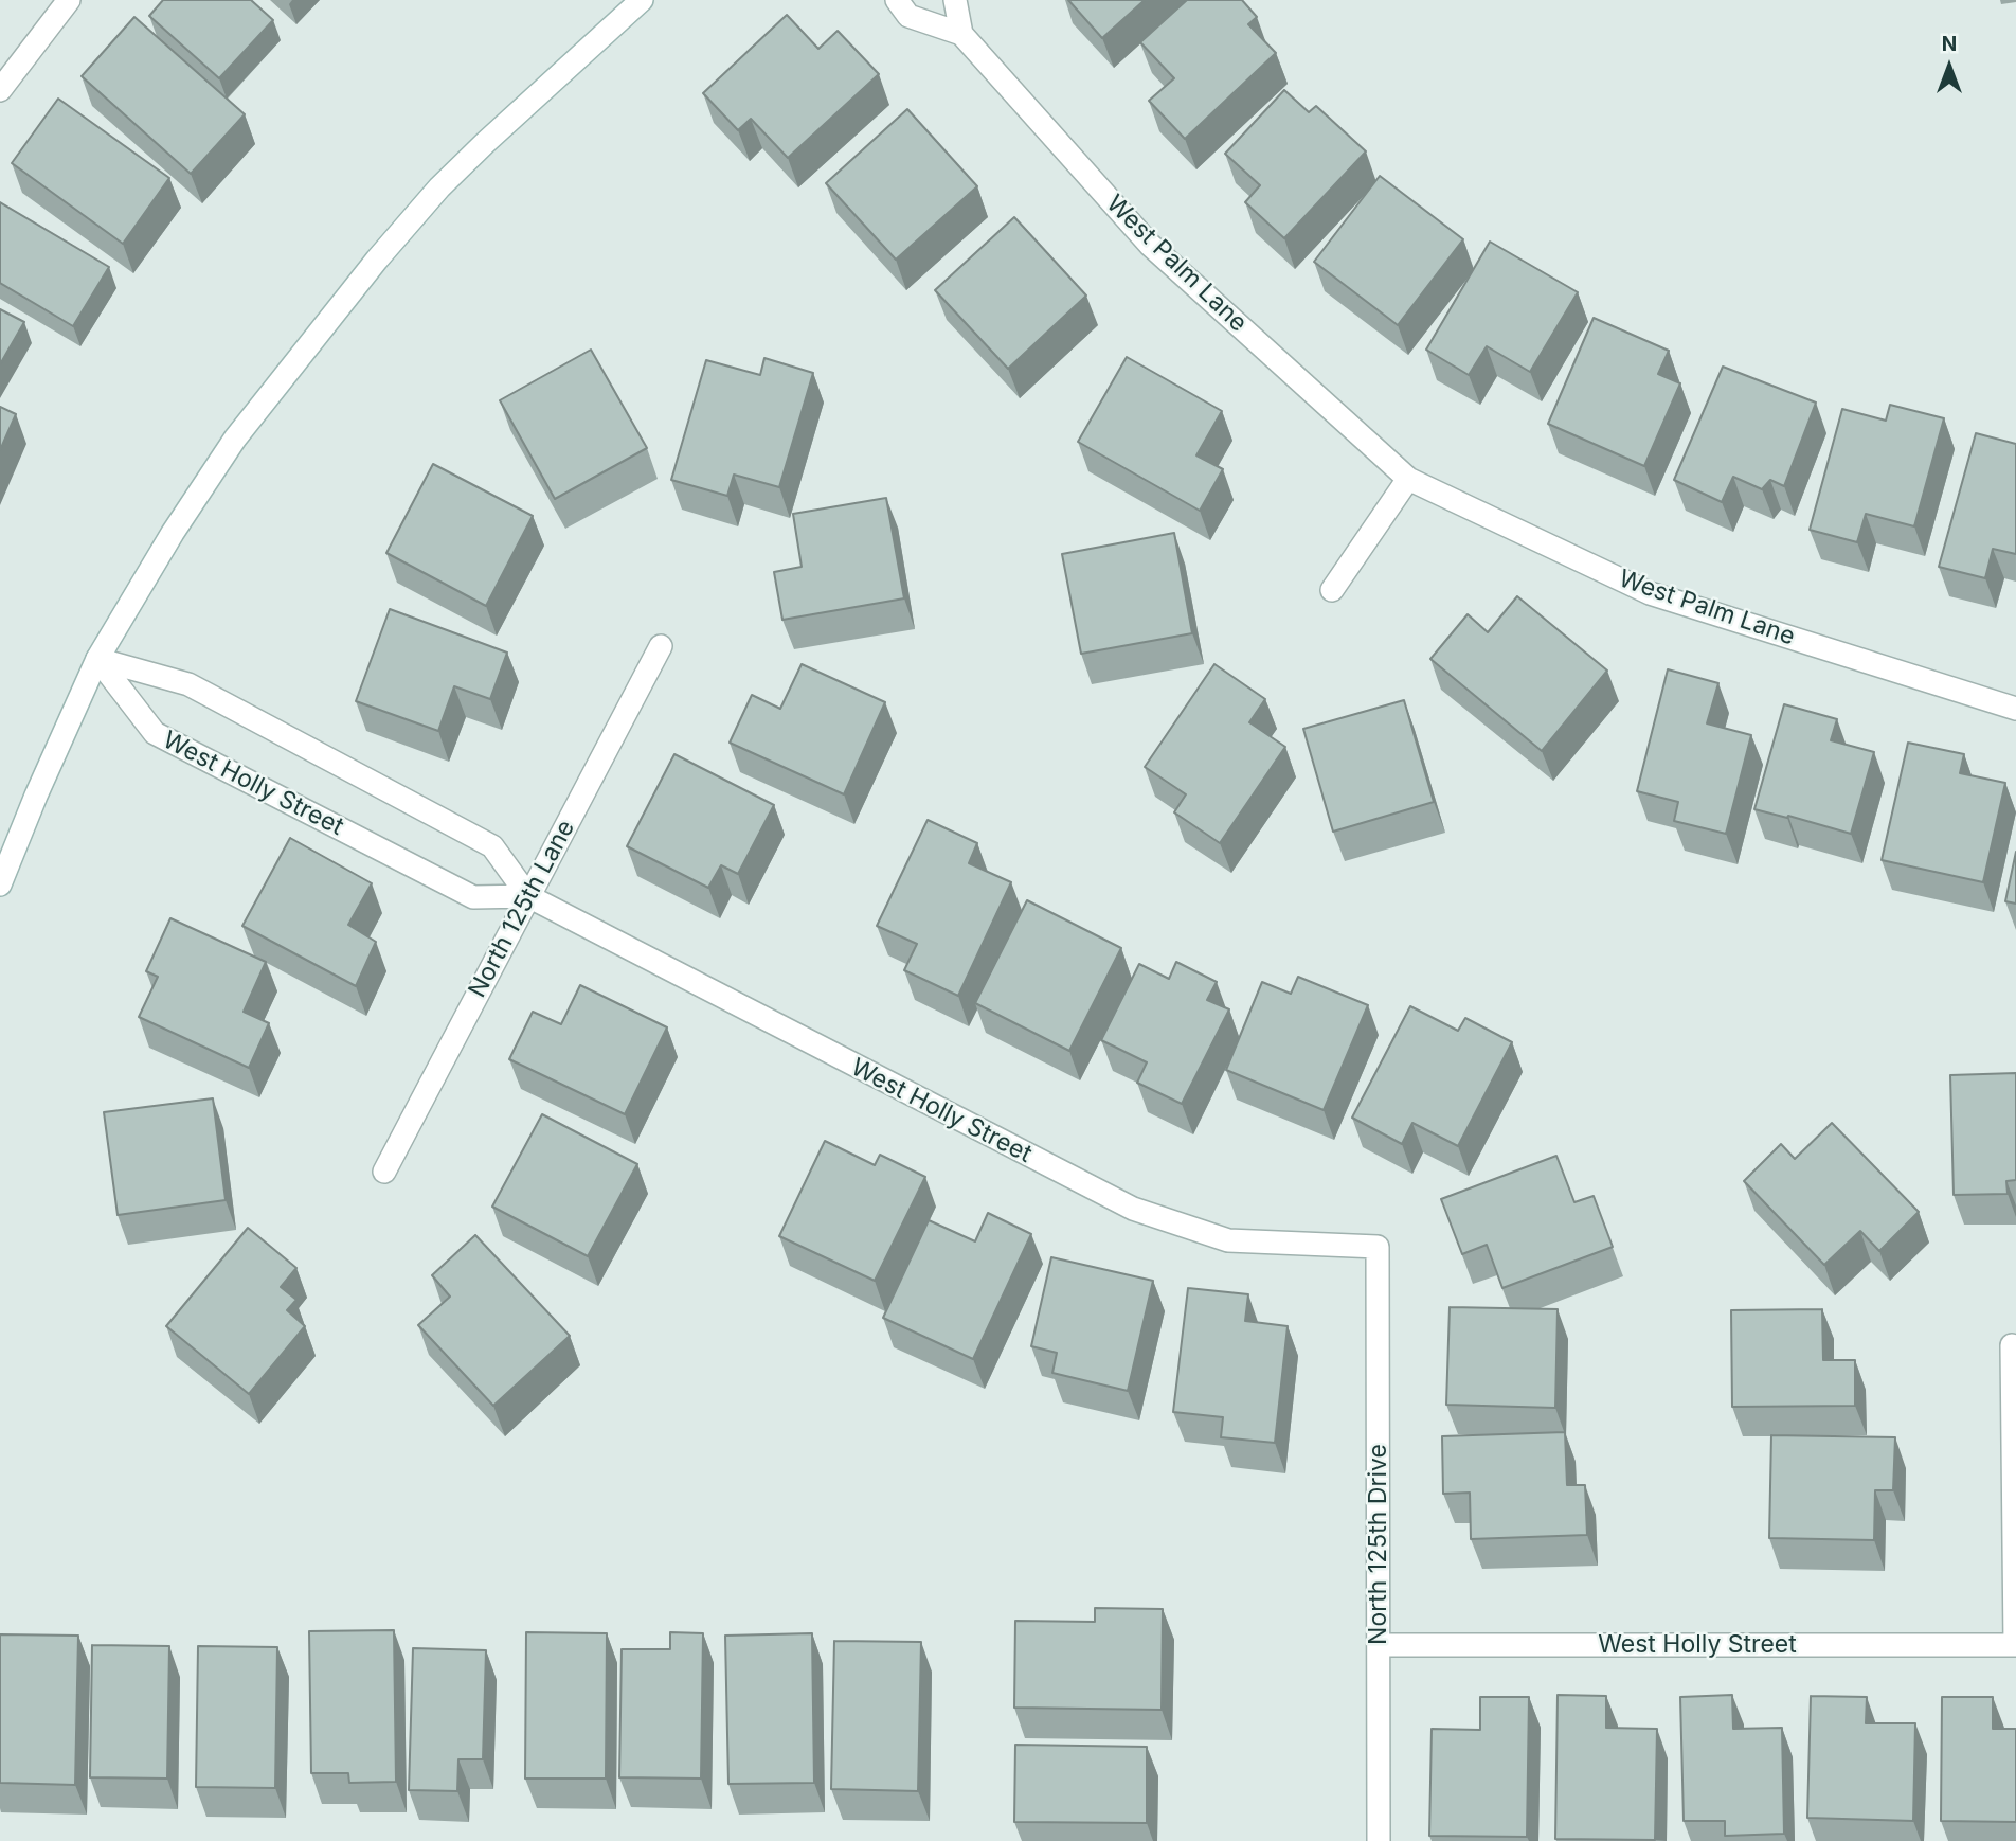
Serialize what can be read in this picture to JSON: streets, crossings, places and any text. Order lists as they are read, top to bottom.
{
  "streets": {
    "street": [
      "West Palm Lane",
      "West Holly Street",
      "North 125th Lane",
      "North 125th Drive"
    ]
  },
  "crossings": [
    ["West Holly Street", "North 125th Lane"],
    ["West Holly Street", "North 125th Drive"]
  ],
  "north": "top"
}
